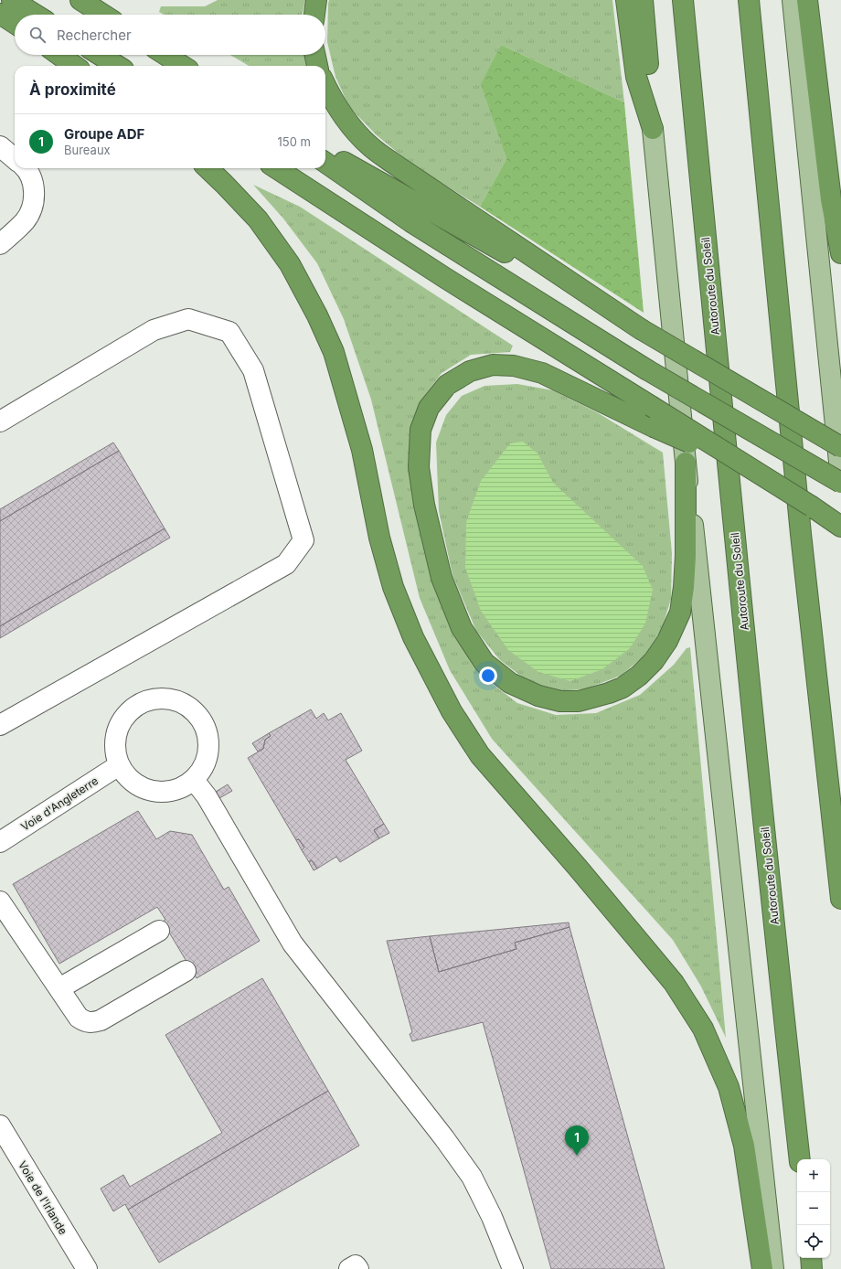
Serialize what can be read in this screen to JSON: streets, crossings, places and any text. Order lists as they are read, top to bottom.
{
  "streets": {
    "highway": ["Autoroute du Soleil"],
    "street": ["Voie d'Angleterre", "Voie de l'Irlande"]
  },
  "page": {
    "search": "Rechercher",
    "heading": "À proximité",
    "list": [
      {
        "mark": "1",
        "name": "Groupe ADF",
        "note": "Bureaux",
        "value": "150 m"
      }
    ],
    "pins": "1",
    "map_buttons": ["+", "−"]
  }
}
